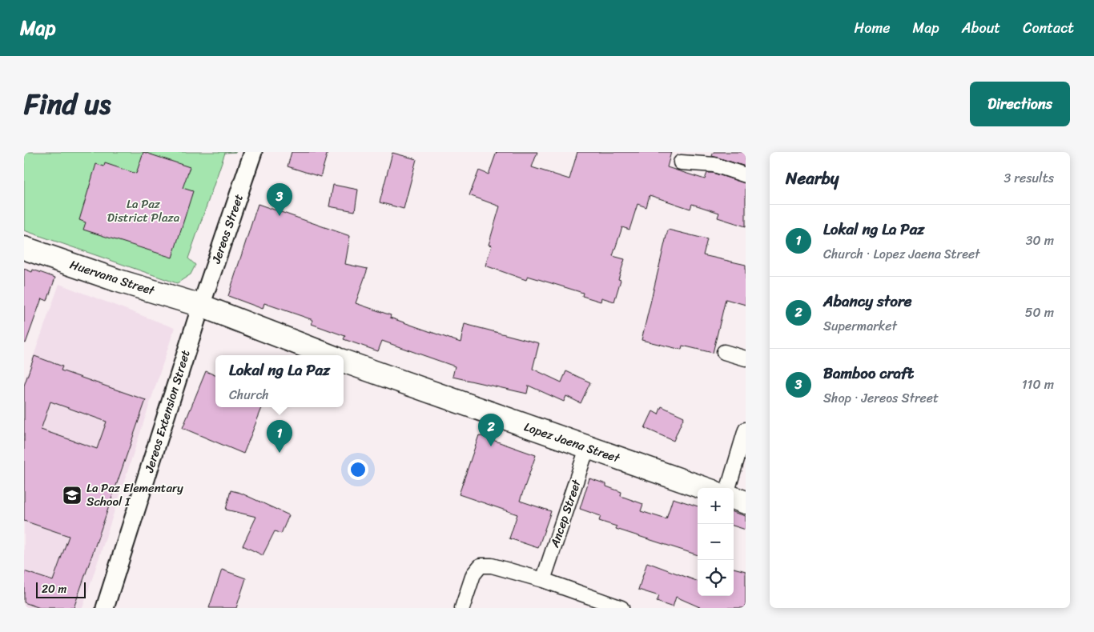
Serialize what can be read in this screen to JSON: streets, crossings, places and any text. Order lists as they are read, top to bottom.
{
  "streets": {
    "main road": ["Huervana Street", "Lopez Jaena Street"],
    "street": ["Jereos Street", "Jereos Extension Street", "Ancep Street"]
  },
  "crossings": [
    ["Jereos Street", "Huervana Street"],
    ["Jereos Street", "Jereos Extension Street"],
    ["Huervana Street", "Jereos Extension Street"],
    ["Lopez Jaena Street", "Ancep Street"]
  ],
  "parks": ["La Paz District Plaza"],
  "places": {
    "school or university": ["La Paz Elementary School I"]
  },
  "scale_bar": "20 m",
  "page": {
    "header": "Map",
    "nav": [
      "Home",
      "Map",
      "About",
      "Contact"
    ],
    "title": "Find us",
    "buttons": "Directions",
    "heading": ["Nearby", "3 results"],
    "pins": ["3", "2", "1"],
    "list": [
      {
        "mark": "1",
        "name": "Lokal ng La Paz",
        "note": "Church · Lopez Jaena Street",
        "value": "30 m"
      },
      {
        "mark": "2",
        "name": "Abancy store",
        "note": "Supermarket",
        "value": "50 m"
      },
      {
        "mark": "3",
        "name": "Bamboo craft",
        "note": "Shop · Jereos Street",
        "value": "110 m"
      }
    ],
    "popup": ["Lokal ng La Paz", "Church"],
    "map_buttons": ["+", "−"],
    "scale": "20 m"
  }
}
